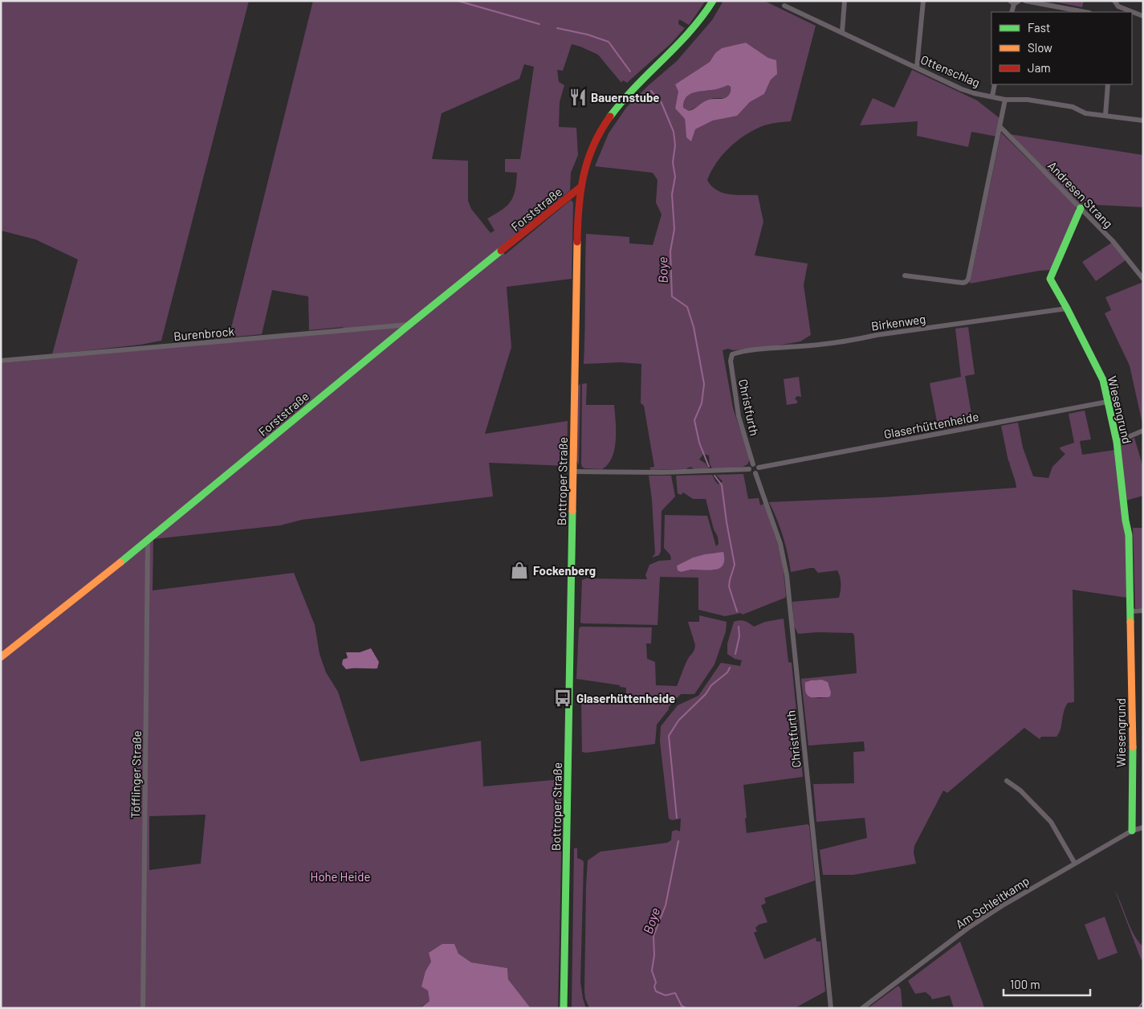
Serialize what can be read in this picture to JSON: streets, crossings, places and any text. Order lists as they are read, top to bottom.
{
  "streets": {
    "street": [
      "Ottenschlag",
      "Andresen Strang",
      "Forststraße",
      "Birkenweg",
      "Burenbrock",
      "Christfurth",
      "Wiesengrund",
      "Glaserhüttenheide",
      "Bottroper Straße",
      "Töfflinger Straße",
      "Am Schleitkamp"
    ]
  },
  "crossings": [
    ["Andresen Strang", "Wiesengrund"],
    ["Forststraße", "Burenbrock"],
    ["Forststraße", "Bottroper Straße"],
    ["Forststraße", "Töfflinger Straße"],
    ["Birkenweg", "Christfurth"],
    ["Birkenweg", "Wiesengrund"],
    ["Christfurth", "Glaserhüttenheide"],
    ["Wiesengrund", "Glaserhüttenheide"],
    ["Wiesengrund", "Am Schleitkamp"]
  ],
  "water": ["Boye"],
  "parks": ["Hohe Heide"],
  "places": {
    "restaurant": ["Bauernstube"],
    "shop": ["Fockenberg"],
    "bus stop": ["Glaserhüttenheide"]
  },
  "legend": ["Fast", "Slow", "Jam"],
  "scale_bar": "100 m"
}
